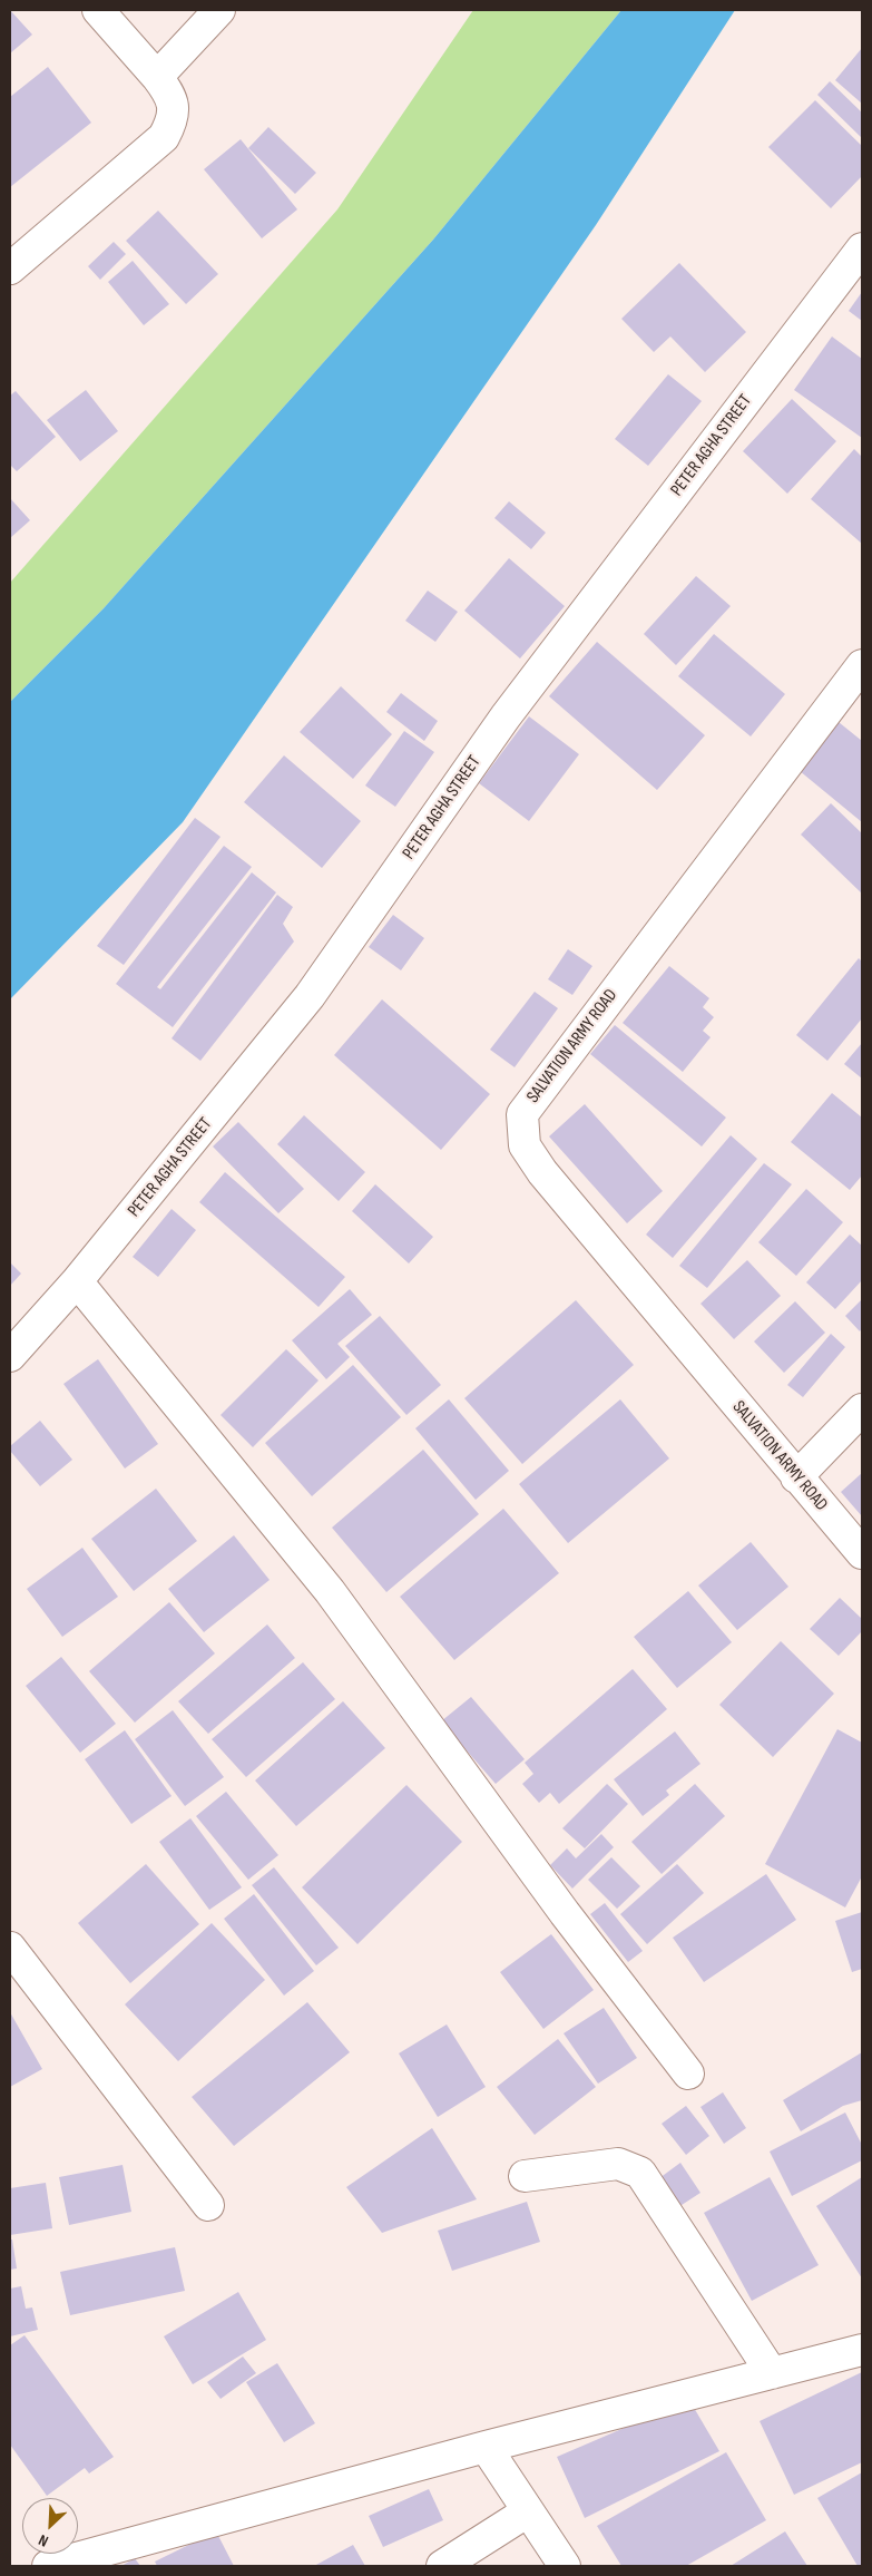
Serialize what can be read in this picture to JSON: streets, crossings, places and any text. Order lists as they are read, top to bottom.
{
  "streets": {
    "street": ["PETER AGHA STREET", "SALVATION ARMY ROAD"]
  },
  "north": "bottom left"
}
